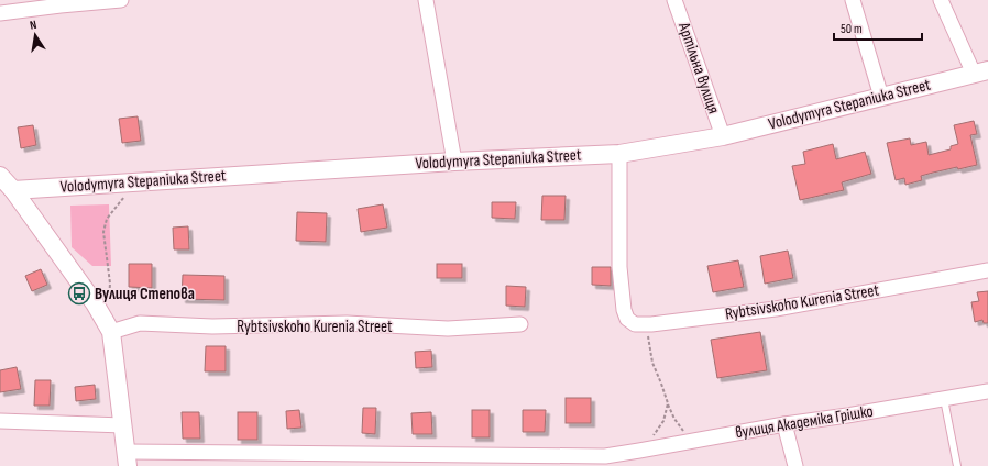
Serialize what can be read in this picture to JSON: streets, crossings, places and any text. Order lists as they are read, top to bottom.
{
  "streets": {
    "street": [
      "Артільна вулиця",
      "Volodymyra Stepaniuka Street",
      "Rybtsivskoho Kurenia Street",
      "вулиця Академіка Грішко"
    ]
  },
  "crossings": [
    ["Артільна вулиця", "Volodymyra Stepaniuka Street"],
    ["Volodymyra Stepaniuka Street", "Rybtsivskoho Kurenia Street"]
  ],
  "places": {
    "bus stop": ["Вулиця Степова"]
  },
  "scale_bar": "50 m",
  "north": "top"
}
